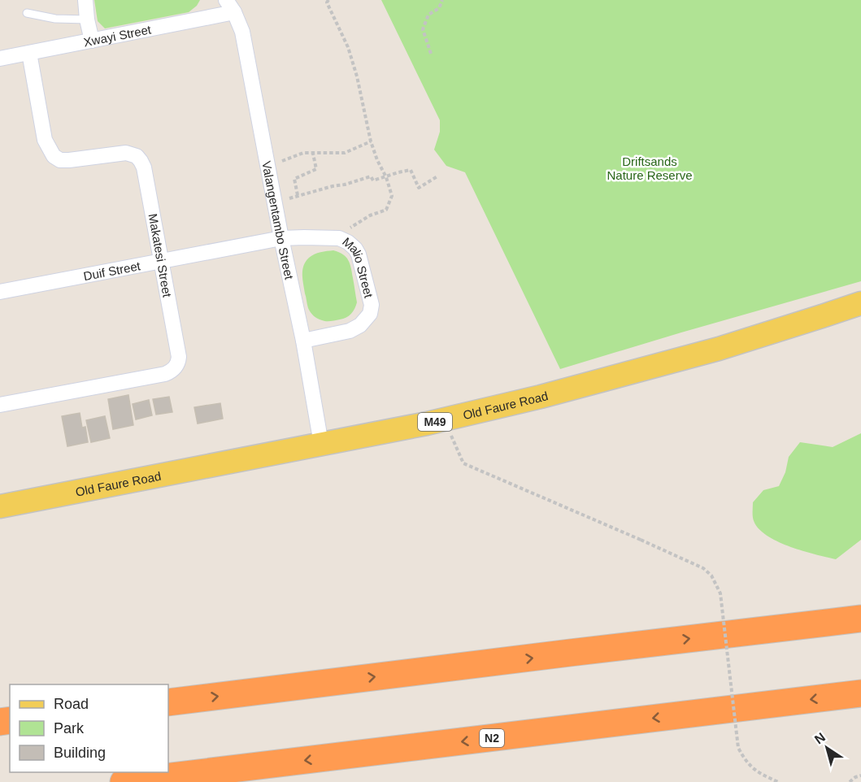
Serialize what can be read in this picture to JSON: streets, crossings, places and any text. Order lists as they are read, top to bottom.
{
  "streets": {
    "highway": ["N2"],
    "main road": ["Old Faure Road", "M49"],
    "street": [
      "Xwayi Street",
      "Valangentambo Street",
      "Makatesi Street",
      "Malio Street",
      "Duif Street"
    ]
  },
  "crossings": [
    ["Xwayi Street", "Valangentambo Street"],
    ["Xwayi Street", "Makatesi Street"],
    ["Valangentambo Street", "Malio Street"],
    ["Valangentambo Street", "Duif Street"],
    ["Valangentambo Street", "Old Faure Road"],
    ["Makatesi Street", "Duif Street"],
    ["Malio Street", "Duif Street"]
  ],
  "parks": ["Driftsands Nature Reserve"],
  "legend": ["Road", "Park", "Building"],
  "north": "top left"
}
